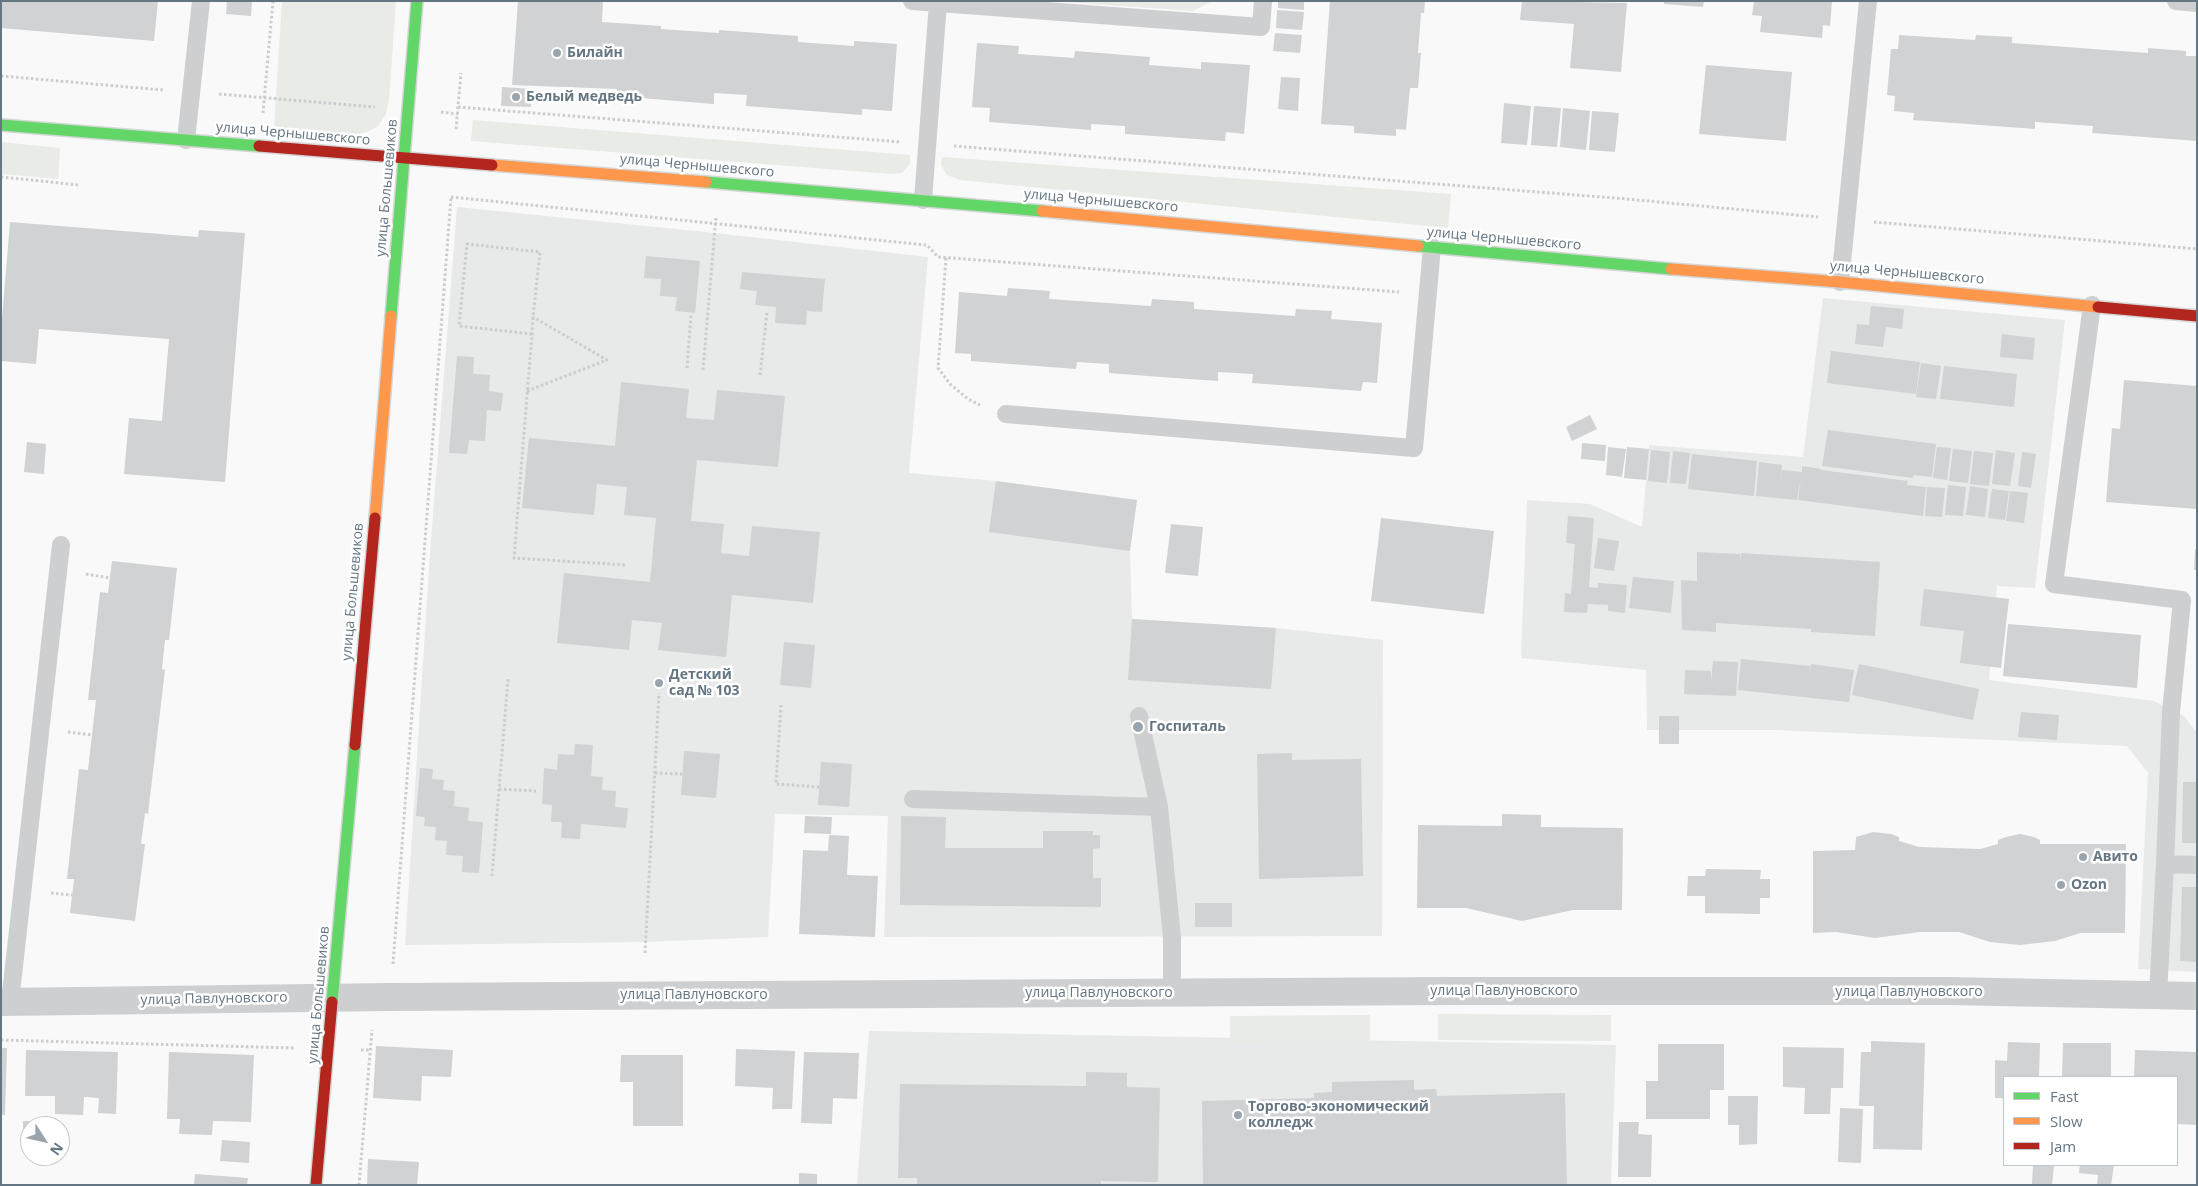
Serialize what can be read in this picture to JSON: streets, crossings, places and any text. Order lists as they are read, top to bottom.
{
  "streets": {
    "street": ["улица Чернышевского", "улица Большевиков", "улица Павлуновского"]
  },
  "crossings": [
    ["улица Чернышевского", "улица Большевиков"],
    ["улица Большевиков", "улица Павлуновского"]
  ],
  "places": [
    "Билайн",
    "Белый медведь",
    "Детский сад № 103",
    "Госпиталь",
    "Авито",
    "Ozon",
    "Торгово-экономический колледж"
  ],
  "legend": ["Fast", "Slow", "Jam"],
  "north": "bottom right"
}
